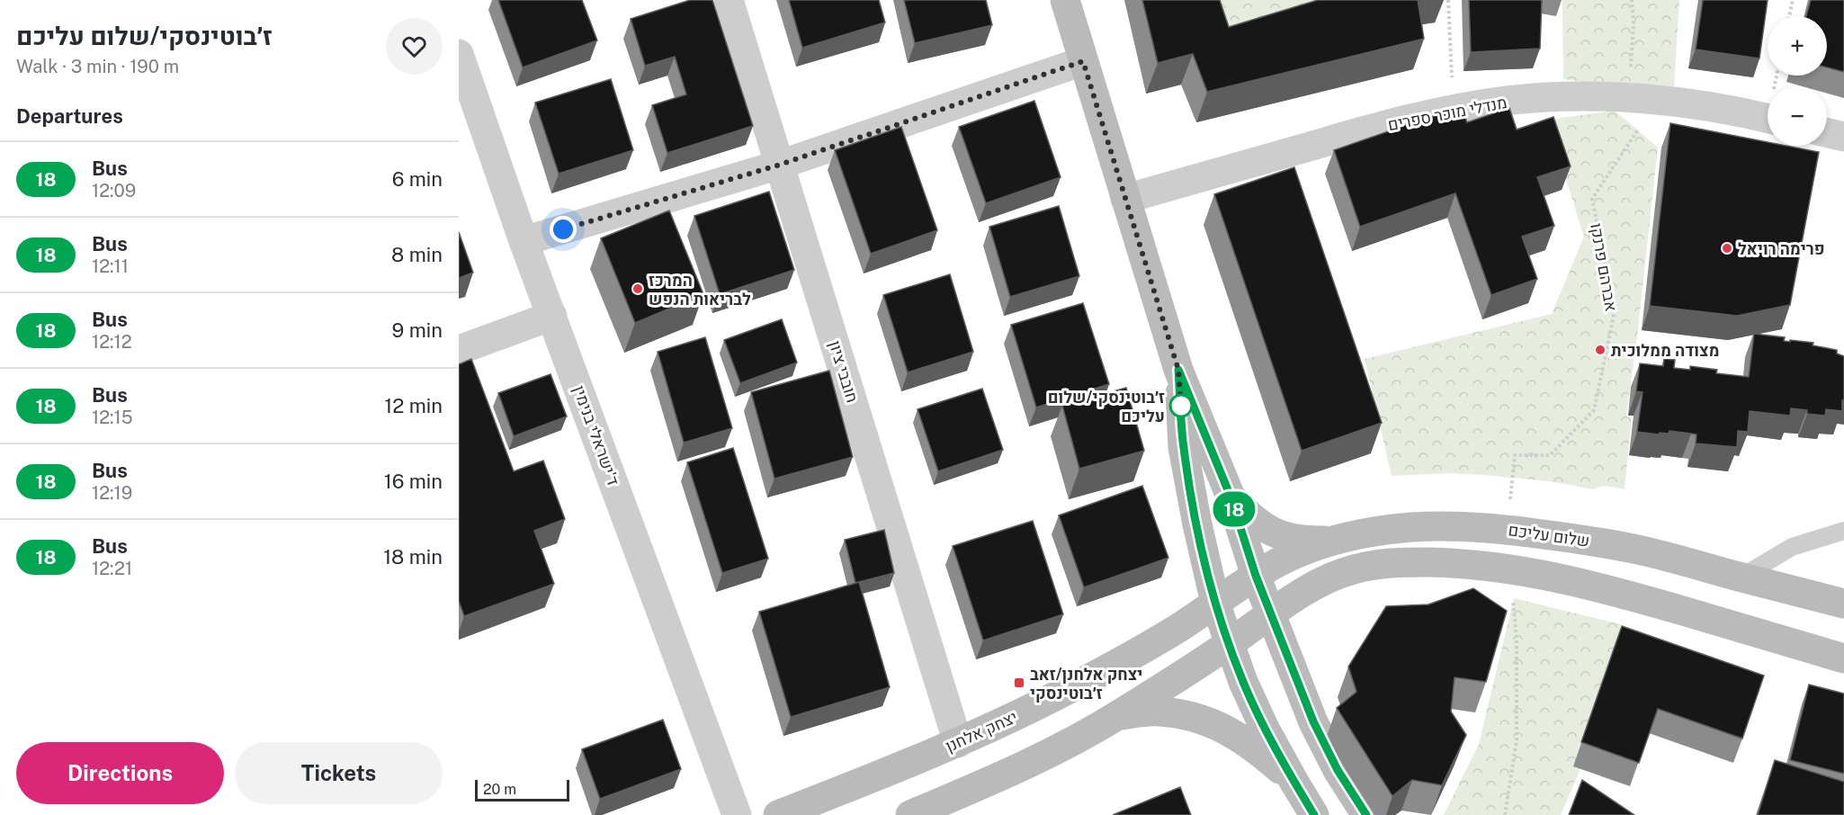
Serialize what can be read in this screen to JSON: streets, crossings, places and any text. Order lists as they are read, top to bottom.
{
  "streets": {
    "street": [
      "מנדלי מוכר ספרים",
      "חובבי ציון",
      "ד'ישראלי בנימין",
      "שלום עליכם",
      "יצחק אלחנן"
    ],
    "path": ["אברהם פרנקו"]
  },
  "crossings": [
    ["מנדלי מוכר ספרים", "אברהם פרנקו"],
    ["אברהם פרנקו", "שלום עליכם"],
    ["חובבי ציון", "יצחק אלחנן"],
    ["שלום עליכם", "יצחק אלחנן"]
  ],
  "places": {
    "other": [
      "פרימה רויאל",
      "המרכז לבריאות הנפש",
      "מצודה ממלוכית",
      "ז׳בוטינסקי/שלום עליכם"
    ],
    "transit": ["יצחק אלחנן/זאב ז׳בוטינסקי"]
  },
  "lines": ["bus line 18"],
  "scale_bar": "20 m",
  "page": {
    "heading": [
      ["ז׳בוטינסקי/שלום עליכם", "Walk · 3 min · 190 m"],
      "Departures"
    ],
    "on_map": "18",
    "map_buttons": ["+", "−"],
    "list": [
      {
        "mark": "18",
        "name": "Bus",
        "note": "12:09",
        "value": "6 min"
      },
      {
        "mark": "18",
        "name": "Bus",
        "note": "12:11",
        "value": "8 min"
      },
      {
        "mark": "18",
        "name": "Bus",
        "note": "12:12",
        "value": "9 min"
      },
      {
        "mark": "18",
        "name": "Bus",
        "note": "12:15",
        "value": "12 min"
      },
      {
        "mark": "18",
        "name": "Bus",
        "note": "12:19",
        "value": "16 min"
      },
      {
        "mark": "18",
        "name": "Bus",
        "note": "12:21",
        "value": "18 min"
      }
    ],
    "buttons": ["Directions", "Tickets"],
    "scale": "20 m"
  }
}
